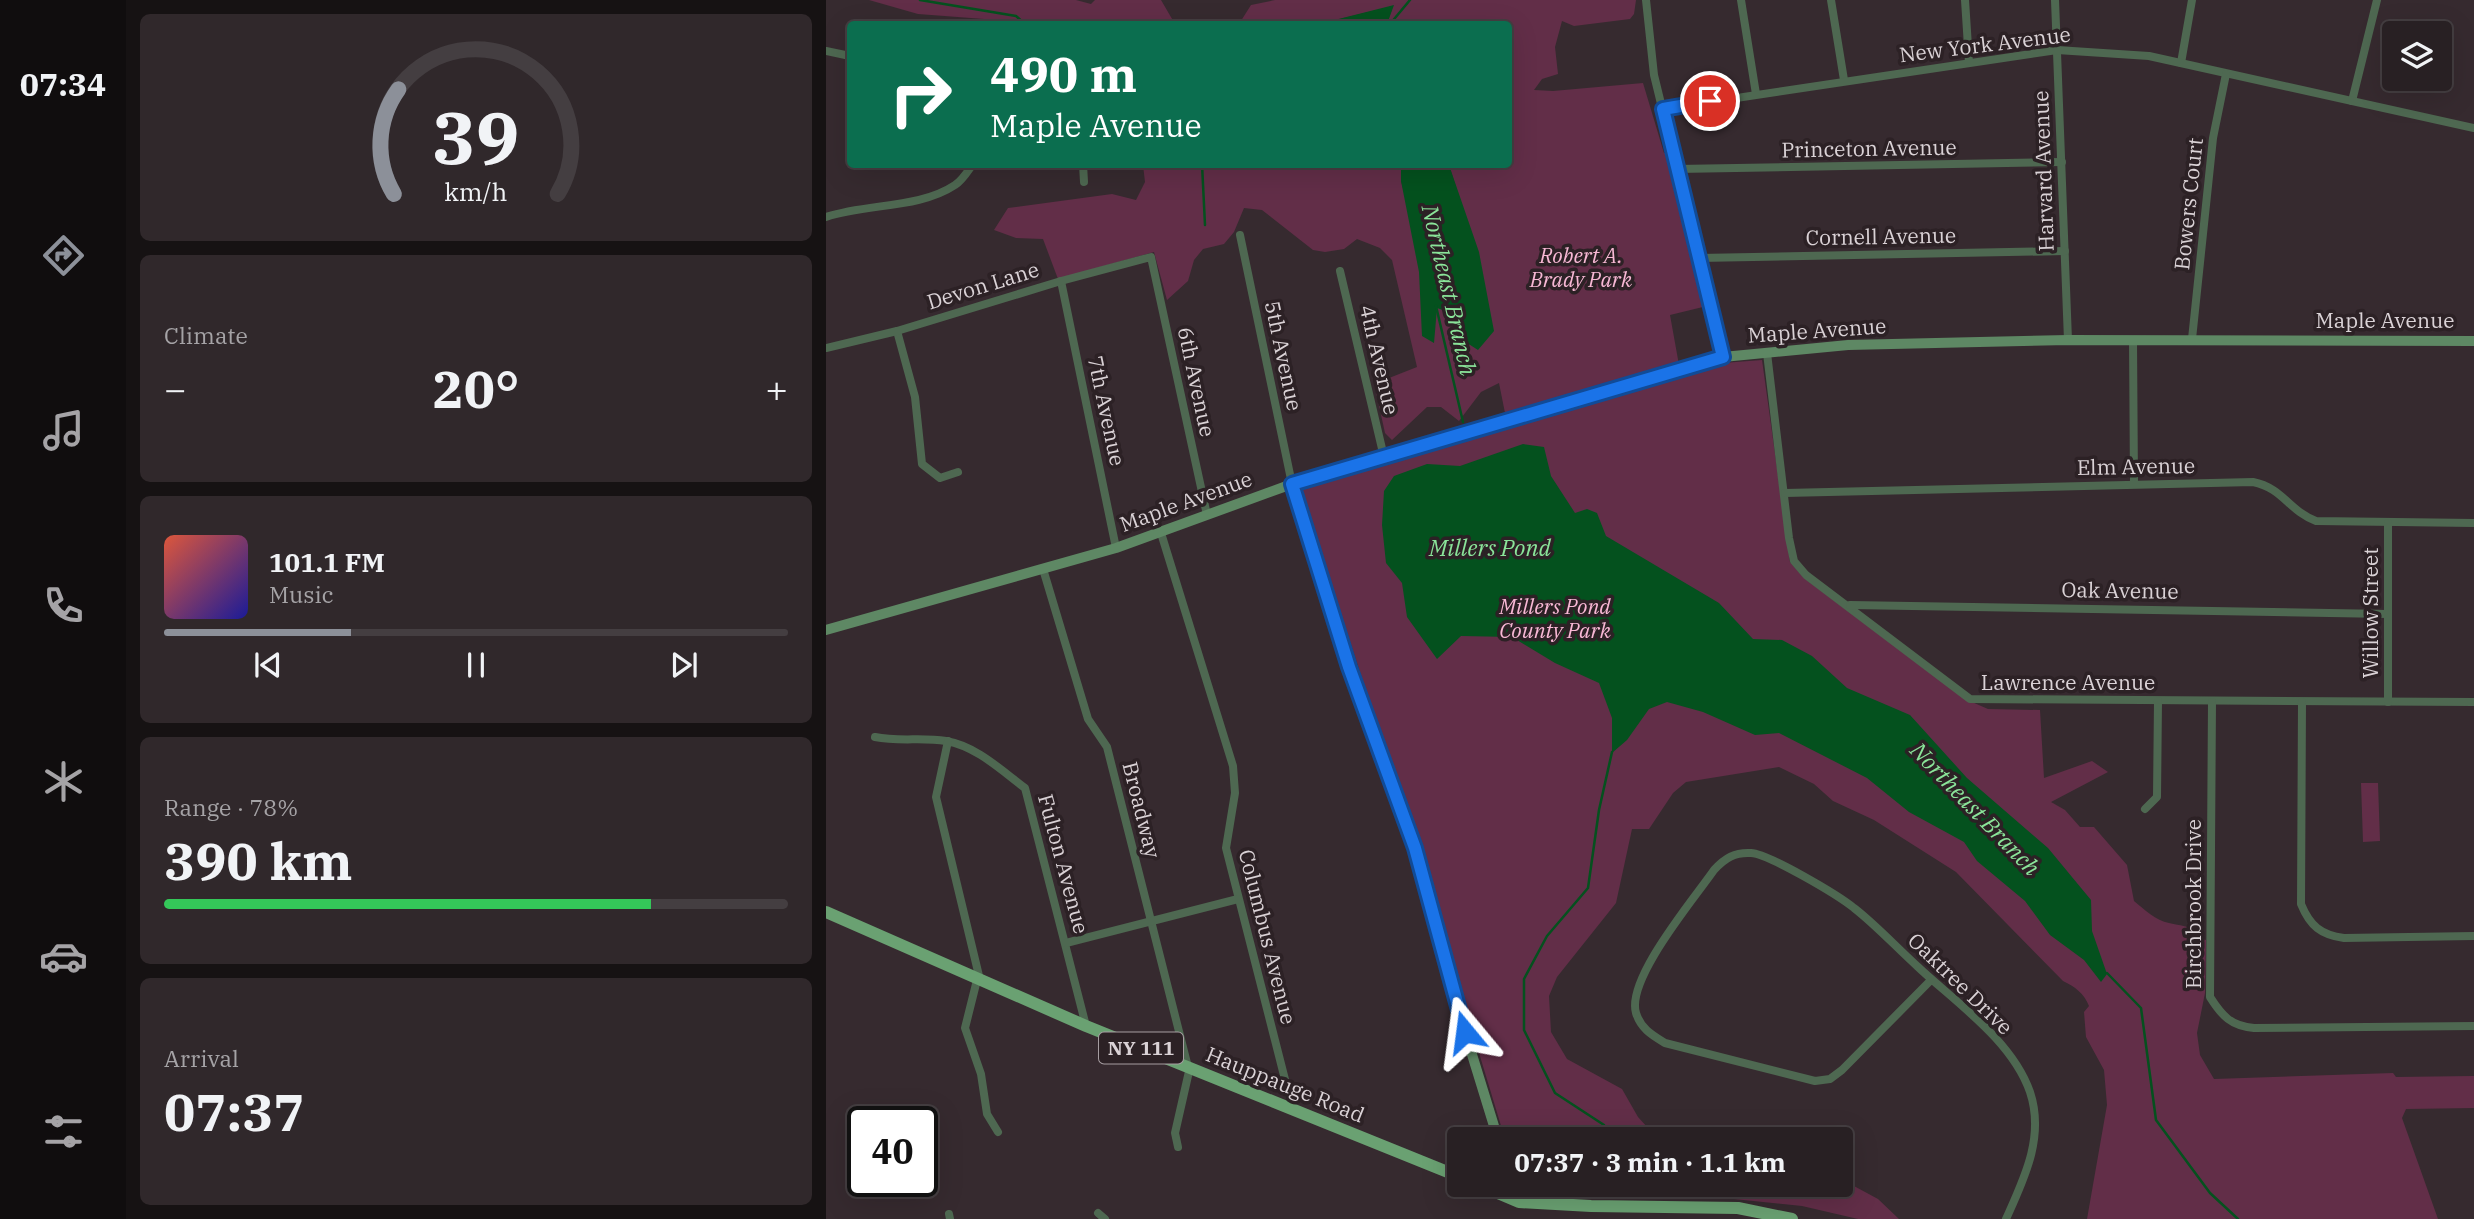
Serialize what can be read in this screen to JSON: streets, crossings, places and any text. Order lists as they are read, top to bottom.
{
  "streets": {
    "main road": ["Maple Avenue", "NY 111", "Hauppauge Road"],
    "street": [
      "New York Avenue",
      "Princeton Avenue",
      "Harvard Avenue",
      "Bowers Court",
      "Cornell Avenue",
      "Devon Lane",
      "5th Avenue",
      "4th Avenue",
      "6th Avenue",
      "7th Avenue",
      "Elm Avenue",
      "Oak Avenue",
      "Willow Street",
      "Lawrence Avenue",
      "Broadway",
      "Fulton Avenue",
      "Birchbrook Drive",
      "Columbus Avenue",
      "Oaktree Drive"
    ]
  },
  "crossings": [
    ["New York Avenue", "Harvard Avenue"],
    ["New York Avenue", "Bowers Court"],
    ["Princeton Avenue", "Harvard Avenue"],
    ["Harvard Avenue", "Cornell Avenue"],
    ["Harvard Avenue", "Maple Avenue"],
    ["Bowers Court", "Maple Avenue"],
    ["Devon Lane", "6th Avenue"],
    ["Devon Lane", "7th Avenue"],
    ["Maple Avenue", "5th Avenue"],
    ["Maple Avenue", "4th Avenue"],
    ["Maple Avenue", "6th Avenue"],
    ["Maple Avenue", "7th Avenue"],
    ["Maple Avenue", "Lawrence Avenue"],
    ["Maple Avenue", "Broadway"],
    ["Maple Avenue", "Columbus Avenue"],
    ["Elm Avenue", "Willow Street"],
    ["Elm Avenue", "Lawrence Avenue"],
    ["Oak Avenue", "Willow Street"],
    ["Oak Avenue", "Lawrence Avenue"],
    ["Willow Street", "Lawrence Avenue"],
    ["Lawrence Avenue", "Birchbrook Drive"],
    ["Broadway", "Hauppauge Road"],
    ["Fulton Avenue", "Hauppauge Road"],
    ["Columbus Avenue", "Hauppauge Road"]
  ],
  "water": ["Northeast Branch", "Millers Pond"],
  "parks": ["Robert A. Brady Park", "Millers Pond County Park"],
  "page": {
    "tabs": "07:34",
    "turn": ["490 m", "Maple Avenue"],
    "tile": [
      "Climate",
      ["Range · 78%", "390 km"],
      ["Arrival", "07:37"]
    ],
    "heat": ["−", "20°", "+"],
    "song": ["101.1 FM", "Music"],
    "limit": "40",
    "trip": "07:37 · 3 min · 1.1 km",
    "gauge": ["39", "km/h"]
  }
}
